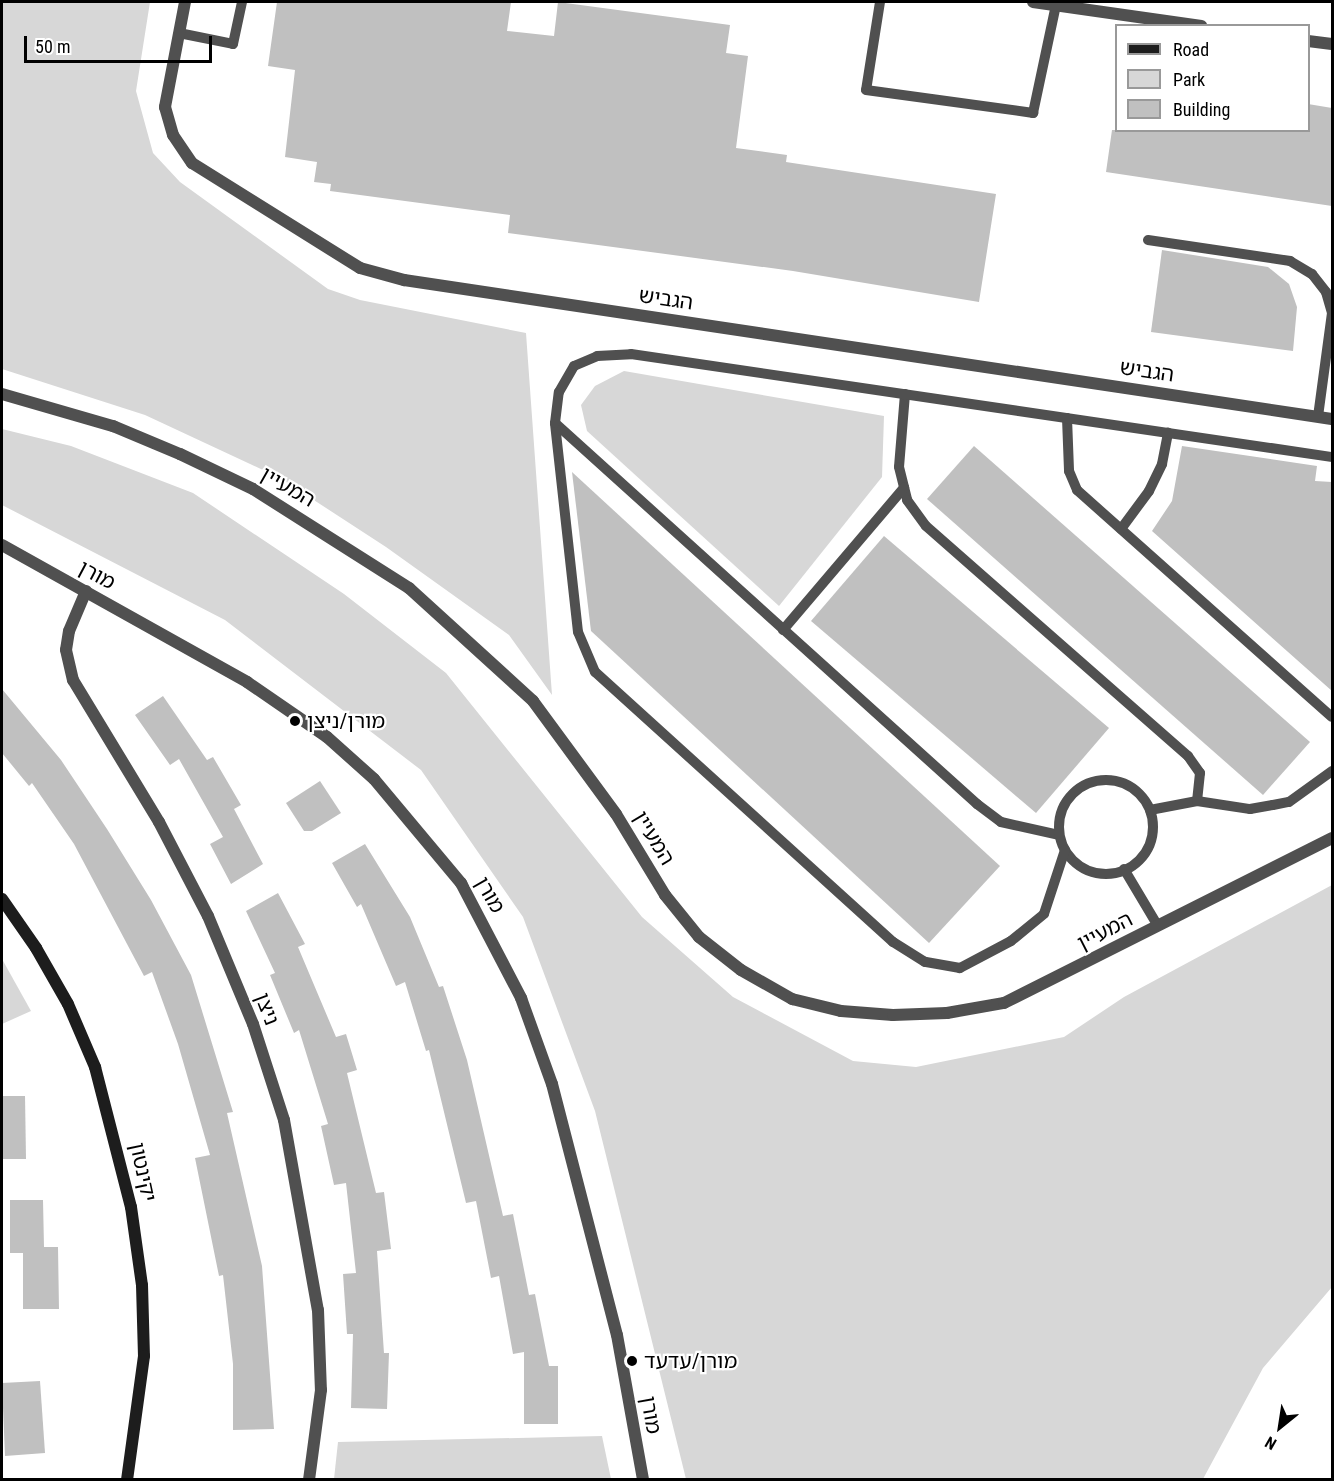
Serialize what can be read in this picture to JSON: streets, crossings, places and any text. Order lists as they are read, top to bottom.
{
  "streets": {
    "street": [
      "הגביש",
      "המעיין",
      "מורן",
      "ניצן",
      "יקינטון"
    ]
  },
  "crossings": [
    ["מורן", "ניצן"]
  ],
  "places": ["מורן/ניצן", "מורן/עדעד"],
  "legend": ["Road", "Park", "Building"],
  "scale_bar": "50 m",
  "north": "bottom left"
}
